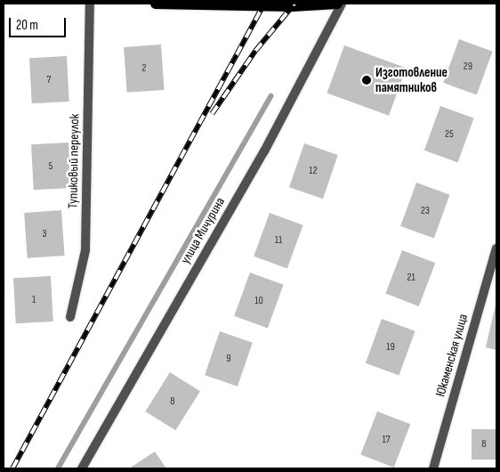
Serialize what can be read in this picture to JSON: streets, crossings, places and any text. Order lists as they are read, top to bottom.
{
  "streets": {
    "street": ["Тупиковый переулок", "улица Мичурина", "Юкаменская улица"]
  },
  "places": ["Изготовление памятников"],
  "house_numbers": [
    "29",
    "2",
    "7",
    "25",
    "5",
    "12",
    "23",
    "3",
    "11",
    "21",
    "1",
    "10",
    "19",
    "9",
    "8",
    "17",
    "8"
  ],
  "scale_bar": "20 m"
}
